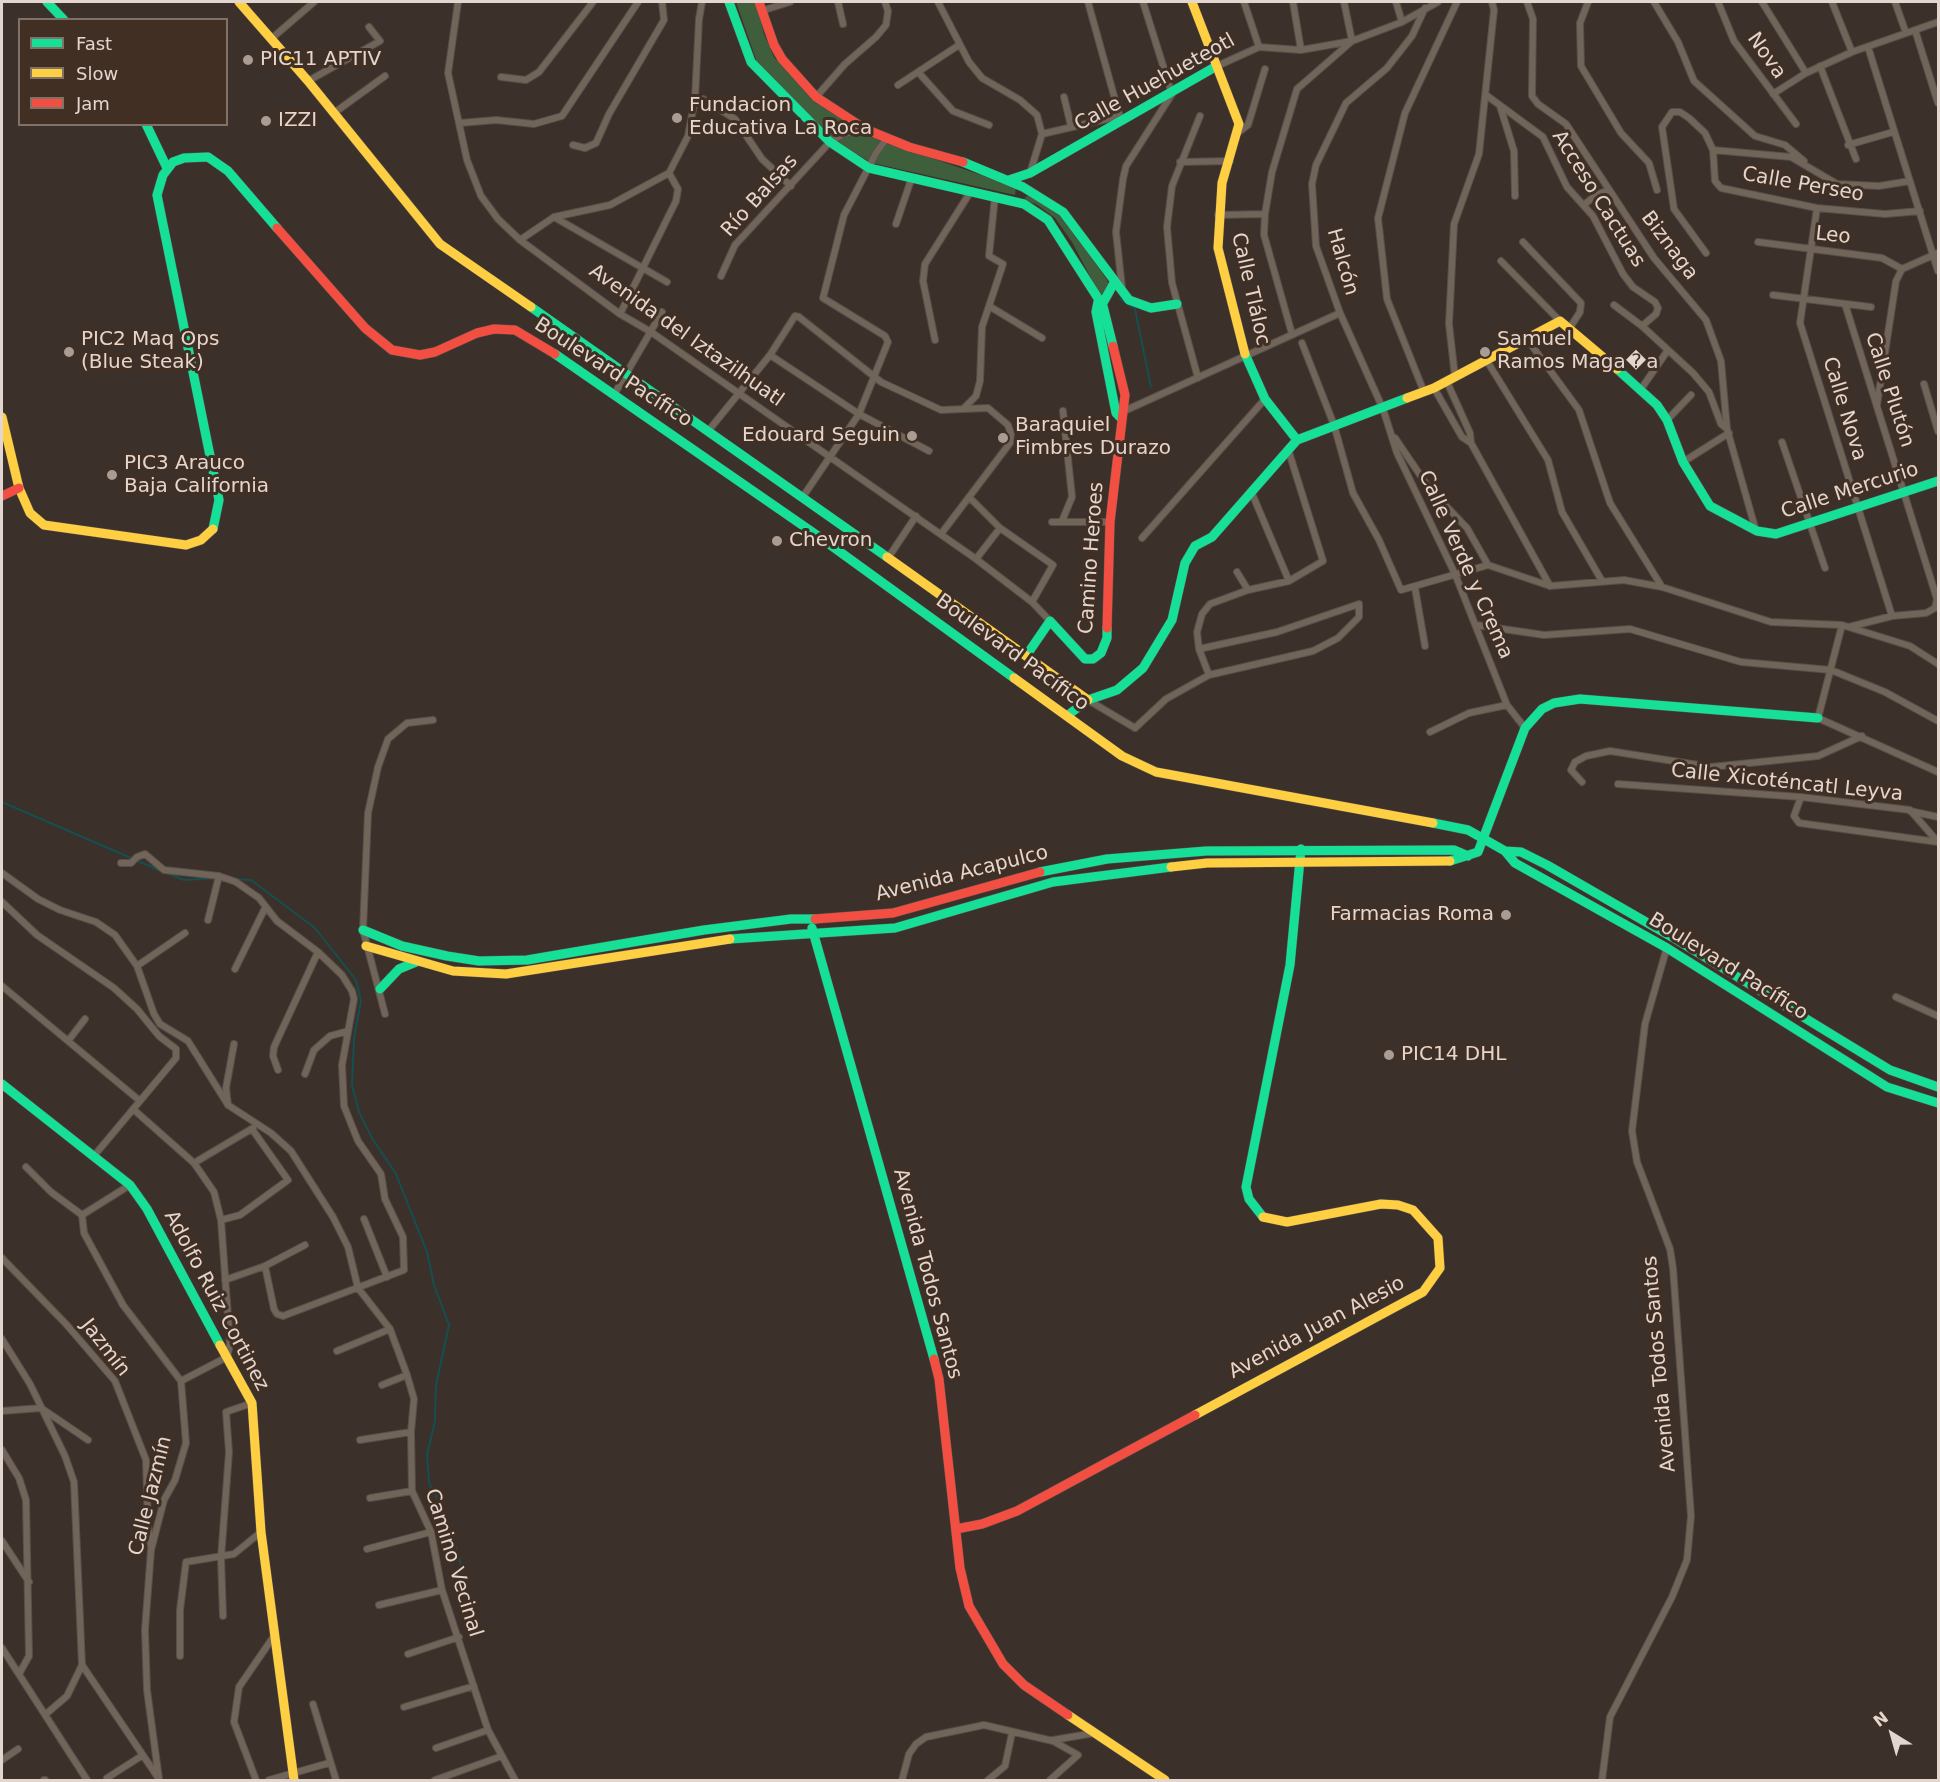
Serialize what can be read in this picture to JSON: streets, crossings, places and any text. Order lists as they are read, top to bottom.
{
  "streets": {
    "street": [
      "Nova",
      "Calle Huehueteotl",
      "Calle Perseo",
      "Río Balsas",
      "Acceso Cactuas",
      "Leo",
      "Biznaga",
      "Halcón",
      "Calle Tláloc",
      "Avenida del Iztazilhuatl",
      "Boulevard Pacífico",
      "Calle Plutón",
      "Calle Nova",
      "Calle Mercurio",
      "Camino Heroes",
      "Calle Verde y Crema",
      "Calle Xicoténcatl Leyva",
      "Avenida Acapulco",
      "Avenida Todos Santos",
      "Adolfo Ruiz Cortinez",
      "Avenida Juan Alesio",
      "Jazmín",
      "Calle Jazmín",
      "Camino Vecinal"
    ]
  },
  "crossings": [
    ["Calle Huehueteotl", "Halcón"],
    ["Calle Huehueteotl", "Calle Tláloc"],
    ["Calle Perseo", "Calle Nova"],
    ["Leo", "Calle Nova"],
    ["Biznaga", "Calle Mercurio"],
    ["Halcón", "Calle Verde y Crema"],
    ["Avenida del Iztazilhuatl", "Camino Heroes"],
    ["Boulevard Pacífico", "Avenida Todos Santos"],
    ["Calle Plutón", "Calle Nova"],
    ["Calle Plutón", "Calle Mercurio"],
    ["Calle Nova", "Calle Mercurio"],
    ["Avenida Acapulco", "Avenida Todos Santos"],
    ["Avenida Acapulco", "Avenida Juan Alesio"],
    ["Avenida Todos Santos", "Avenida Juan Alesio"],
    ["Jazmín", "Calle Jazmín"]
  ],
  "places": [
    "PIC11 APTIV",
    "Fundacion Educativa La Roca",
    "IZZI",
    "PIC2 Maq Ops (Blue Steak)",
    "Samuel Ramos Maga�a",
    "Edouard Seguin",
    "Baraquiel Fimbres Durazo",
    "PIC3 Arauco Baja California",
    "Chevron",
    "Farmacias Roma",
    "PIC14 DHL"
  ],
  "legend": ["Fast", "Slow", "Jam"],
  "north": "top left"
}
